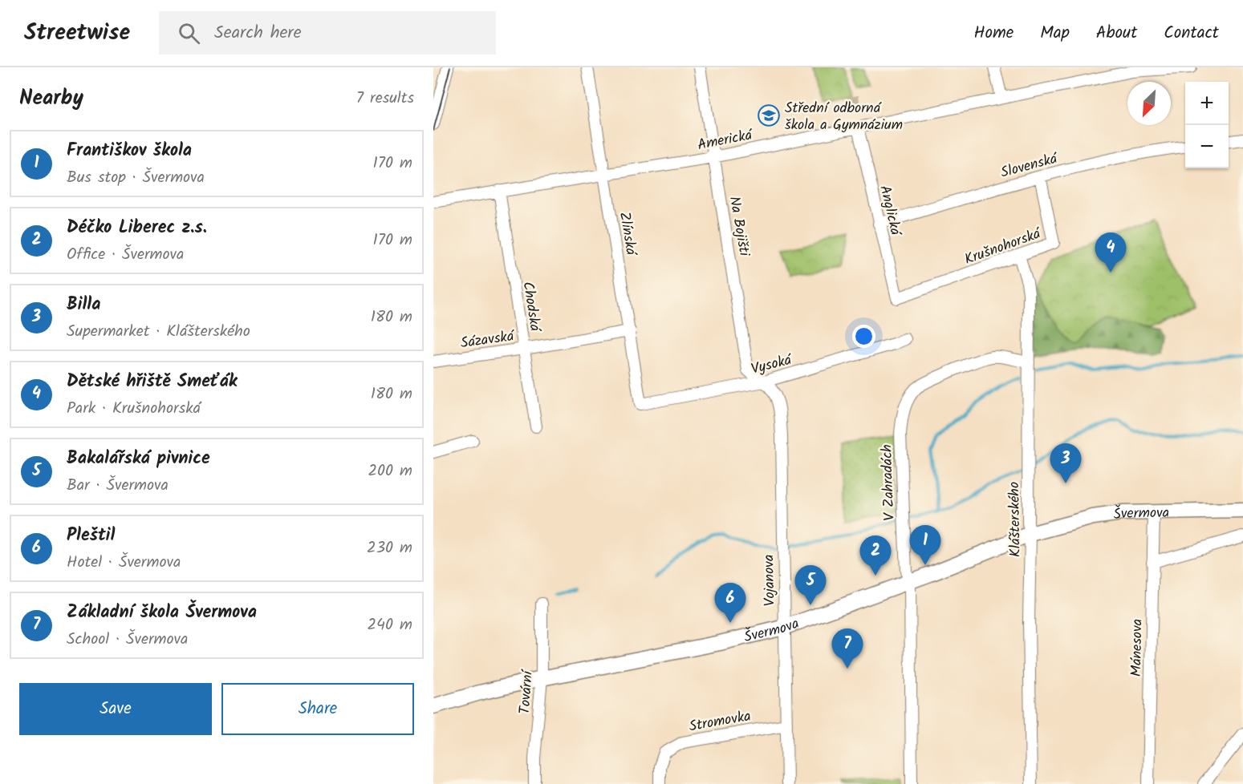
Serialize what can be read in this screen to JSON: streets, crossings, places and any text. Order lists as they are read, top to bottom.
{
  "streets": {
    "street": [
      "Americká",
      "Slovenská",
      "Anglická",
      "Na Bojišti",
      "Zlínská",
      "Krušnohorská",
      "Chodská",
      "Sázavská",
      "Vysoká",
      "V Zahradách",
      "Švermova",
      "Klášterského",
      "Vojanova",
      "Mánesova",
      "Tovární",
      "Stromovka"
    ]
  },
  "crossings": [
    ["Americká", "Anglická"],
    ["Americká", "Na Bojišti"],
    ["Americká", "Zlínská"],
    ["Americká", "Chodská"],
    ["Slovenská", "Anglická"],
    ["Slovenská", "Krušnohorská"],
    ["Anglická", "Krušnohorská"],
    ["Na Bojišti", "Vysoká"],
    ["Na Bojišti", "Vojanova"],
    ["Zlínská", "Sázavská"],
    ["Zlínská", "Vysoká"],
    ["Krušnohorská", "Klášterského"],
    ["Chodská", "Sázavská"],
    ["Vysoká", "Vojanova"],
    ["V Zahradách", "Švermova"],
    ["V Zahradách", "Klášterského"],
    ["Švermova", "Klášterského"],
    ["Švermova", "Vojanova"],
    ["Švermova", "Mánesova"],
    ["Švermova", "Tovární"],
    ["Vojanova", "Stromovka"]
  ],
  "places": {
    "school or university": ["Střední odborná škola a Gymnázium"]
  },
  "north": "bottom left",
  "page": {
    "header": "Streetwise",
    "search": "Search here",
    "nav": [
      "Home",
      "Map",
      "About",
      "Contact"
    ],
    "heading": ["Nearby", "7 results"],
    "map_buttons": ["+", "−"],
    "list": [
      {
        "mark": "1",
        "name": "Františkov škola",
        "note": "Bus stop · Švermova",
        "value": "170 m"
      },
      {
        "mark": "2",
        "name": "Déčko Liberec z.s.",
        "note": "Office · Švermova",
        "value": "170 m"
      },
      {
        "mark": "3",
        "name": "Billa",
        "note": "Supermarket · Klášterského",
        "value": "180 m"
      },
      {
        "mark": "4",
        "name": "Dětské hřiště Smeťák",
        "note": "Park · Krušnohorská",
        "value": "180 m"
      },
      {
        "mark": "5",
        "name": "Bakalářská pivnice",
        "note": "Bar · Švermova",
        "value": "200 m"
      },
      {
        "mark": "6",
        "name": "Pleštil",
        "note": "Hotel · Švermova",
        "value": "230 m"
      },
      {
        "mark": "7",
        "name": "Základní škola Švermova",
        "note": "School · Švermova",
        "value": "240 m"
      }
    ],
    "pins": [
      "4",
      "3",
      "1",
      "2",
      "5",
      "6",
      "7"
    ],
    "buttons": ["Save", "Share"]
  }
}
